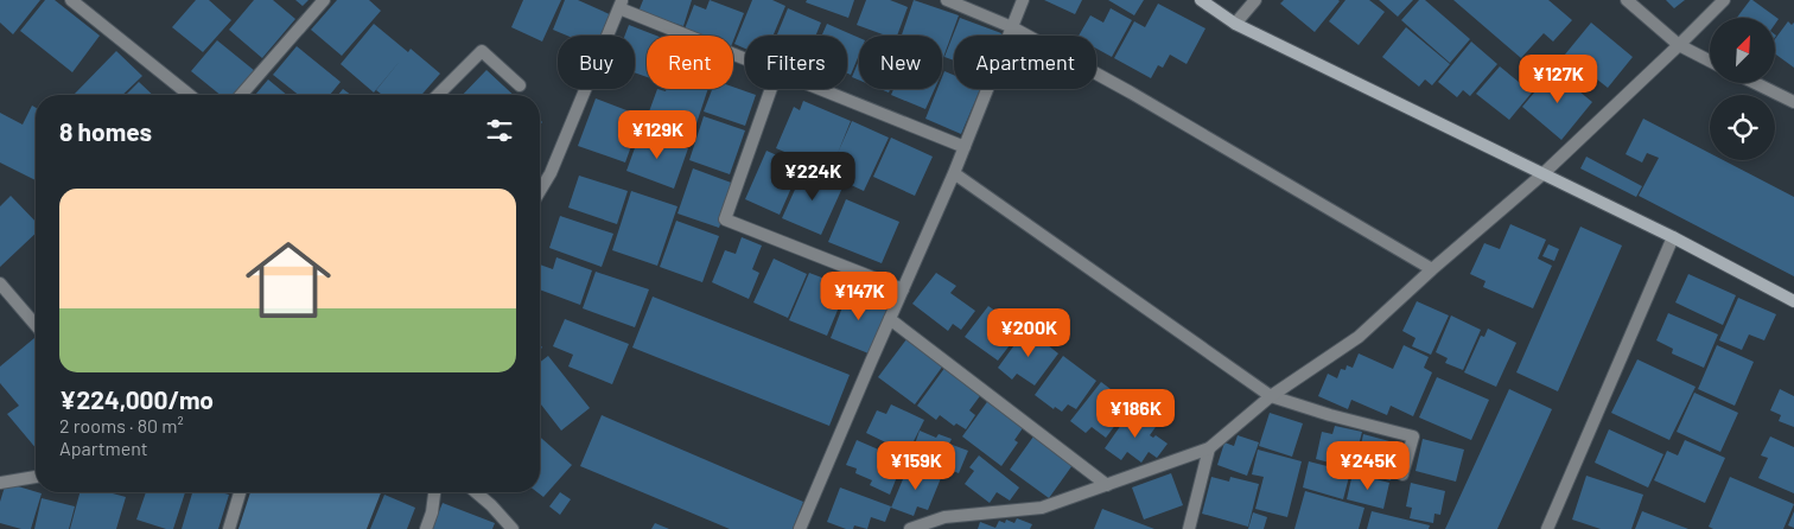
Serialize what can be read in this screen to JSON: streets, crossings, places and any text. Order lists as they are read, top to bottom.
{
  "north": "top right",
  "page": {
    "chip": [
      "Buy",
      "Rent",
      "Filters",
      "New",
      "Apartment"
    ],
    "price": [
      "¥127K",
      "¥129K",
      "¥224K",
      "¥147K",
      "¥200K",
      "¥186K",
      "¥159K",
      "¥245K"
    ],
    "heading": "8 homes",
    "list": [
      {
        "name": "¥224,000/mo",
        "note": "2 rooms · 80 m² · Apartment"
      }
    ]
  }
}
